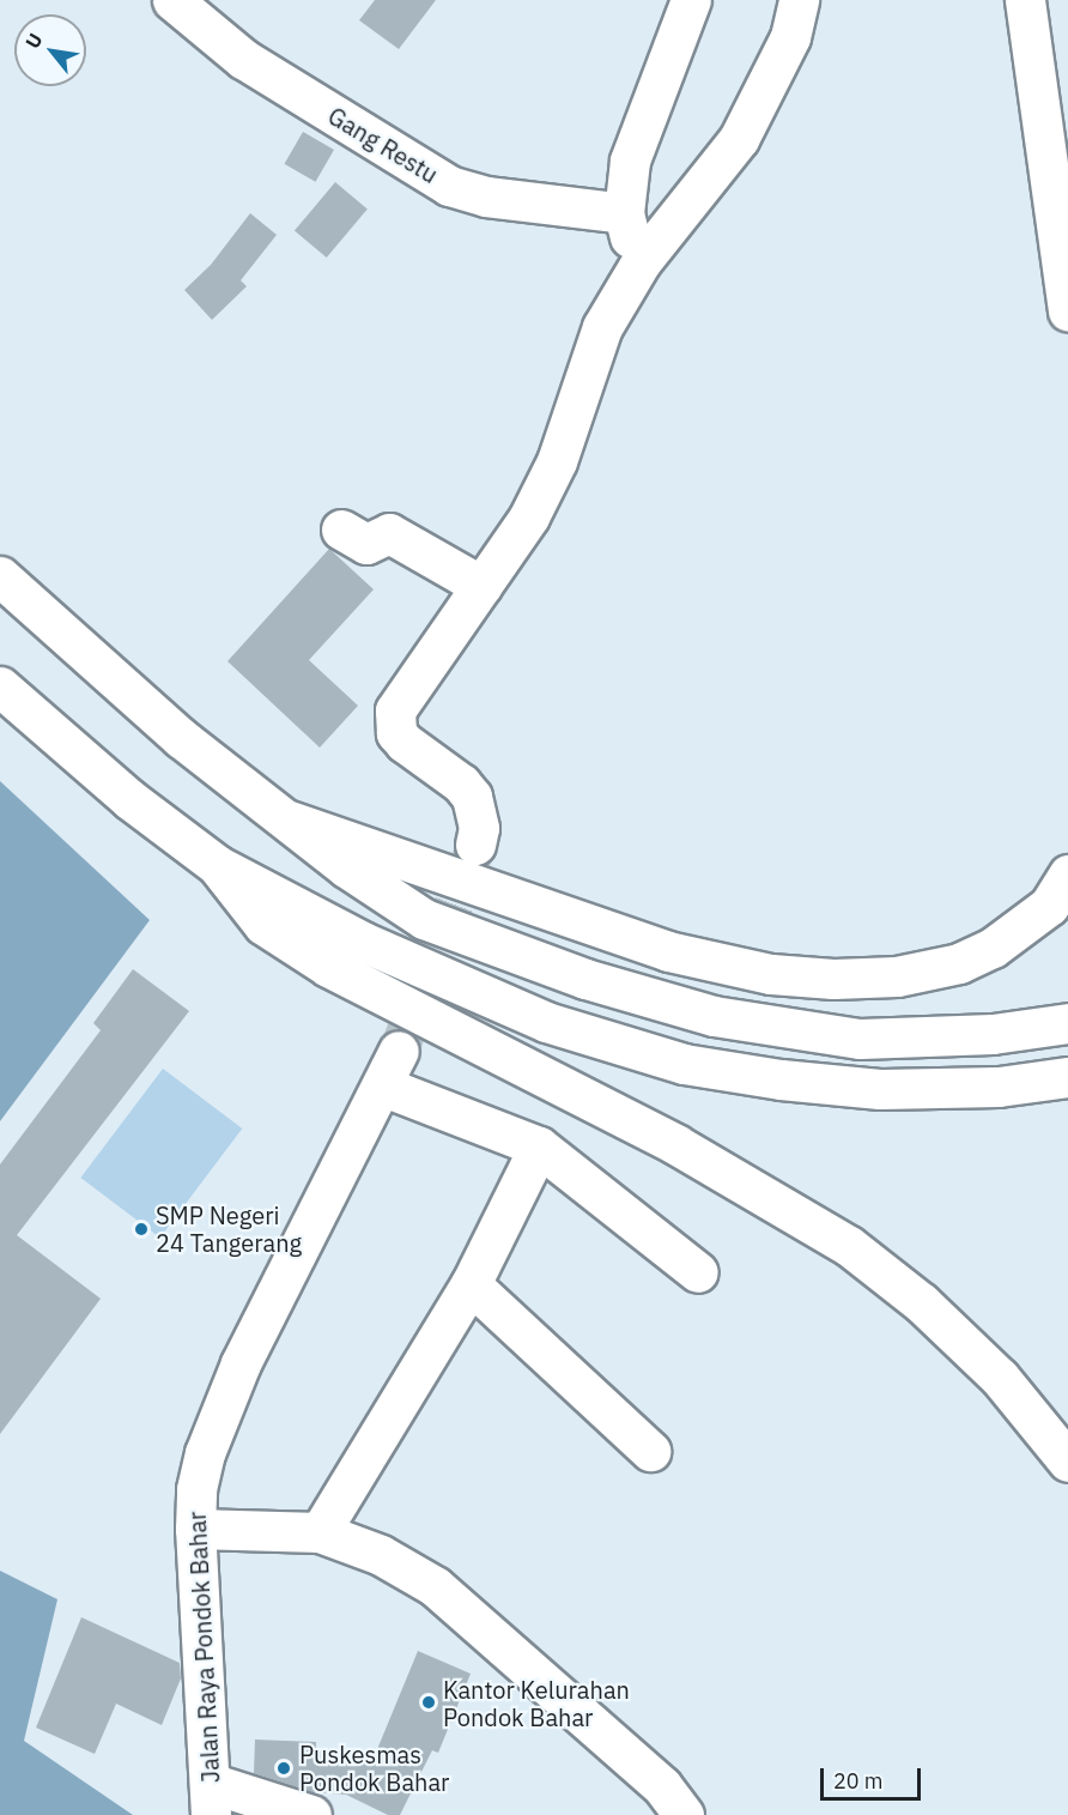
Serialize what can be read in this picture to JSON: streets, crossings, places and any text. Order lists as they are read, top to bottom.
{
  "streets": {
    "main road": ["Gang Restu", "Jalan Raya Pondok Bahar"]
  },
  "places": ["SMP Negeri 24 Tangerang", "Kantor Kelurahan Pondok Bahar", "Puskesmas Pondok Bahar"],
  "scale_bar": "20 m",
  "north": "top left"
}
